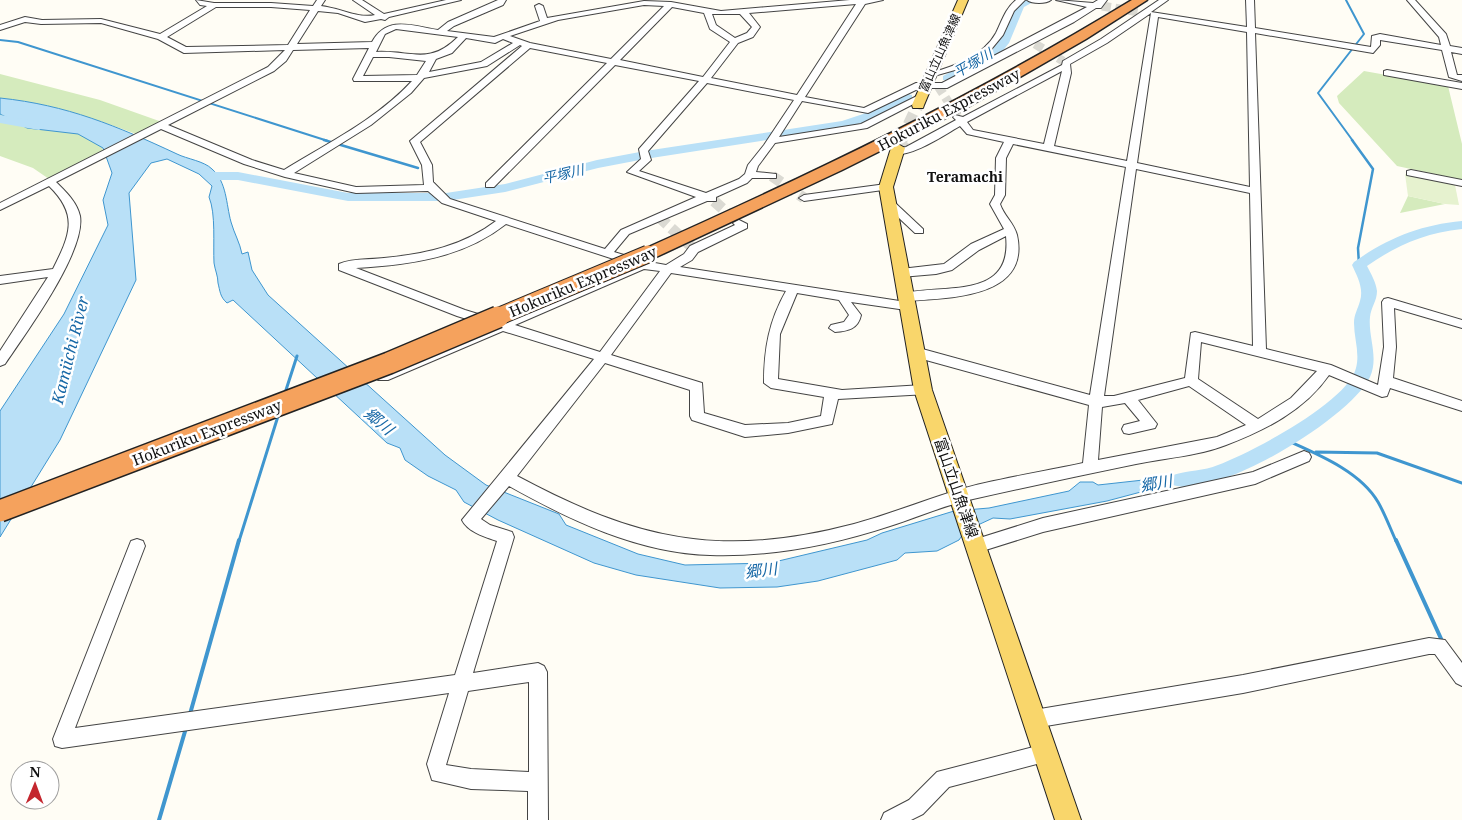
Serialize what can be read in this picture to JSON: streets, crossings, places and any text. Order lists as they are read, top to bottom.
{
  "streets": {
    "highway": ["Hokuriku Expressway"],
    "main road": ["富山立山魚津線"]
  },
  "districts": ["Teramachi"],
  "water": ["平塚川", "Kamiichi River", "郷川"],
  "north": "top"
}
